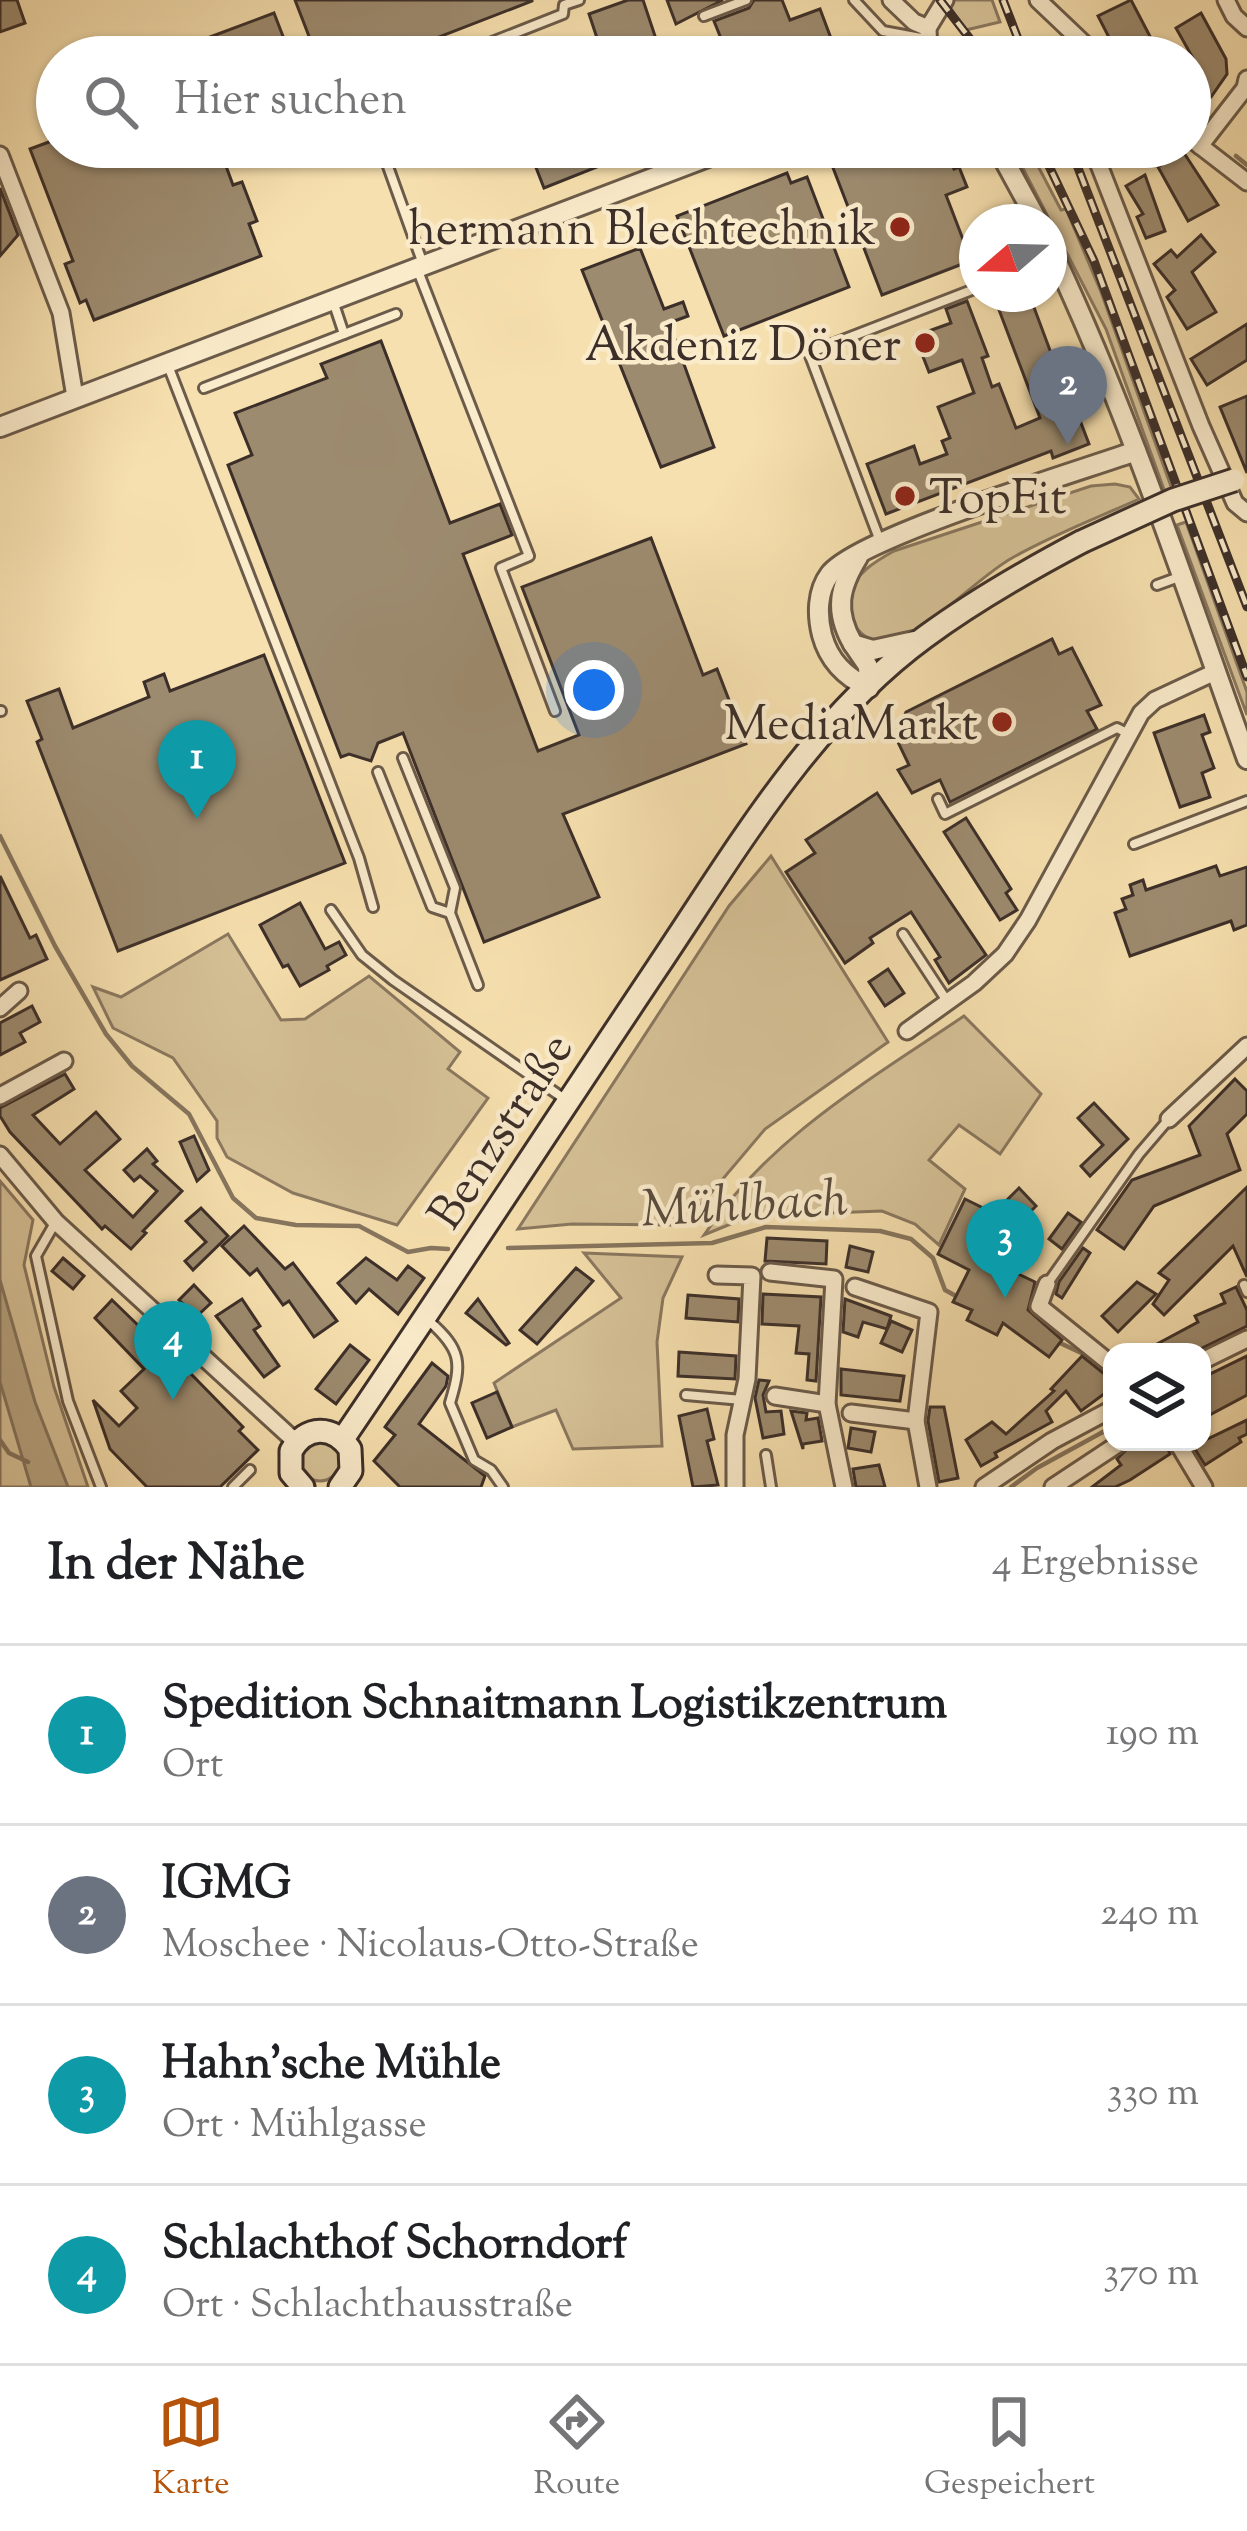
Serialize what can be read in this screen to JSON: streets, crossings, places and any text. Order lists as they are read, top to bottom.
{
  "streets": {
    "main road": ["Benzstraße"]
  },
  "water": ["Mühlbach"],
  "places": [
    "hermann Blechtechnik",
    "Akdeniz Döner",
    "TopFit",
    "MediaMarkt"
  ],
  "north": "left",
  "page": {
    "search": "Hier suchen",
    "pins": [
      "2",
      "1",
      "3",
      "4"
    ],
    "heading": ["In der Nähe", "4 Ergebnisse"],
    "list": [
      {
        "mark": "1",
        "name": "Spedition Schnaitmann Logistikzentrum",
        "note": "Ort",
        "value": "190 m"
      },
      {
        "mark": "2",
        "name": "IGMG",
        "note": "Moschee · Nicolaus-Otto-Straße",
        "value": "240 m"
      },
      {
        "mark": "3",
        "name": "Hahn'sche Mühle",
        "note": "Ort · Mühlgasse",
        "value": "330 m"
      },
      {
        "mark": "4",
        "name": "Schlachthof Schorndorf",
        "note": "Ort · Schlachthausstraße",
        "value": "370 m"
      }
    ],
    "nav": ["Karte", "Route", "Gespeichert"]
  }
}
